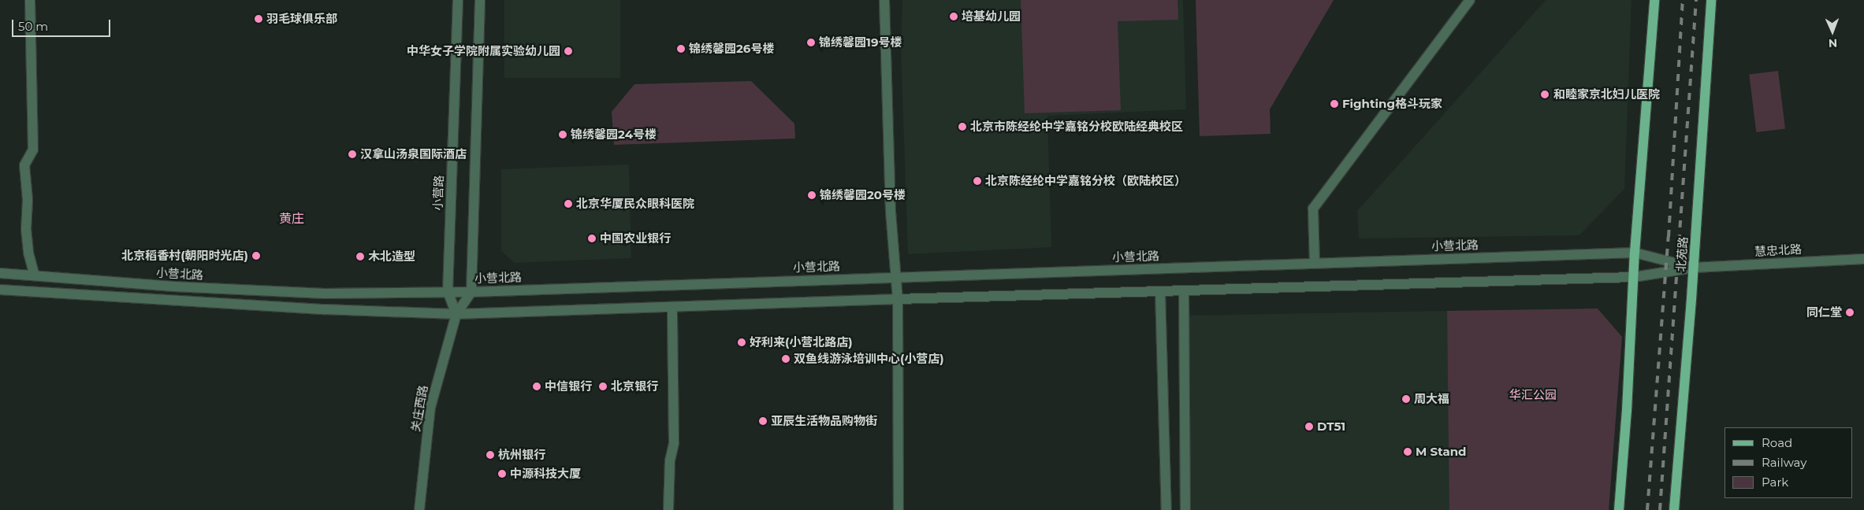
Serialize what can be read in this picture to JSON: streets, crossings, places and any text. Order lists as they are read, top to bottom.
{
  "streets": {
    "main road": ["北苑路"],
    "street": [
      "小营路",
      "小营北路",
      "慧忠北路",
      "关庄西路"
    ]
  },
  "crossings": [
    ["小营路", "小营北路"],
    ["小营路", "关庄西路"],
    ["小营北路", "慧忠北路"],
    ["小营北路", "北苑路"],
    ["小营北路", "关庄西路"],
    ["慧忠北路", "北苑路"]
  ],
  "districts": ["黄庄"],
  "parks": ["华汇公园"],
  "places": [
    "培基幼儿园",
    "羽毛球俱乐部",
    "锦绣馨园19号楼",
    "锦绣馨园26号楼",
    "中华女子学院附属实验幼儿园",
    "和睦家京北妇儿医院",
    "Fighting格斗玩家",
    "北京市陈经纶中学嘉铭分校欧陆经典校区",
    "锦绣馨园24号楼",
    "汉拿山汤泉国际酒店",
    "北京陈经纶中学嘉铭分校（欧陆校区）",
    "锦绣馨园20号楼",
    "北京华厦民众眼科医院",
    "中国农业银行",
    "北京稻香村(朝阳时光店)",
    "木北造型",
    "同仁堂",
    "好利来(小营北路店)",
    "双鱼线游泳培训中心(小营店)",
    "中信银行",
    "北京银行",
    "周大福",
    "亚辰生活物品购物街",
    "DT51",
    "M Stand",
    "杭州银行",
    "中源科技大厦"
  ],
  "legend": ["Road", "Railway", "Park"],
  "scale_bar": "50 m",
  "north": "bottom"
}
